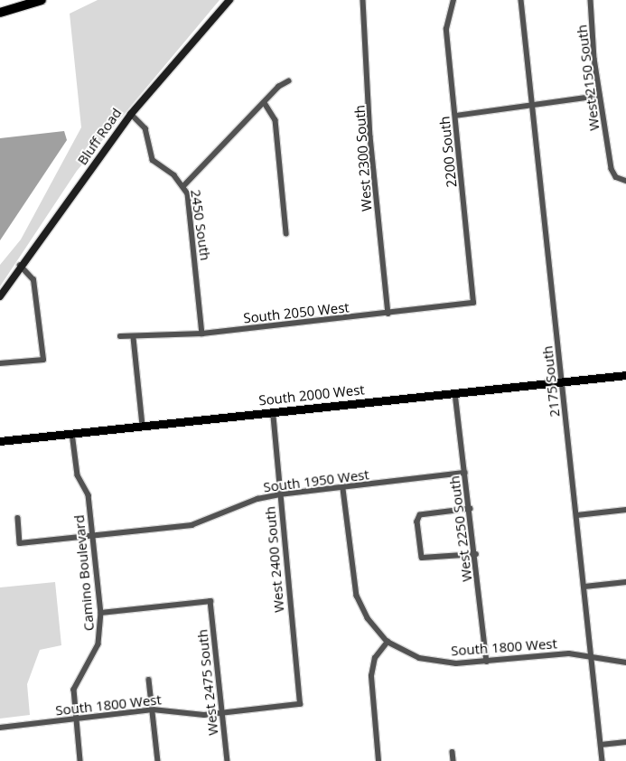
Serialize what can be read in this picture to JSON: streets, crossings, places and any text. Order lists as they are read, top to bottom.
{
  "streets": {
    "main road": ["South 2000 West"],
    "street": [
      "West 2150 South",
      "Bluff Road",
      "2200 South",
      "West 2300 South",
      "2450 South",
      "South 2050 West",
      "2175 South",
      "South 1950 West",
      "West 2250 South",
      "West 2400 South",
      "Camino Boulevard",
      "South 1800 West",
      "West 2475 South"
    ]
  },
  "crossings": [
    ["Bluff Road", "2450 South"],
    ["2200 South", "South 2050 West"],
    ["West 2300 South", "South 2050 West"],
    ["2450 South", "South 2050 West"],
    ["2175 South", "South 2000 West"],
    ["2175 South", "South 1800 West"],
    ["South 2000 West", "West 2250 South"],
    ["South 2000 West", "West 2400 South"],
    ["South 2000 West", "Camino Boulevard"],
    ["South 1950 West", "West 2250 South"],
    ["South 1950 West", "West 2400 South"],
    ["South 1950 West", "Camino Boulevard"],
    ["West 2250 South", "South 1800 West"],
    ["West 2400 South", "South 1800 West"],
    ["Camino Boulevard", "South 1800 West"],
    ["Camino Boulevard", "West 2475 South"],
    ["South 1800 West", "West 2475 South"]
  ]
}
